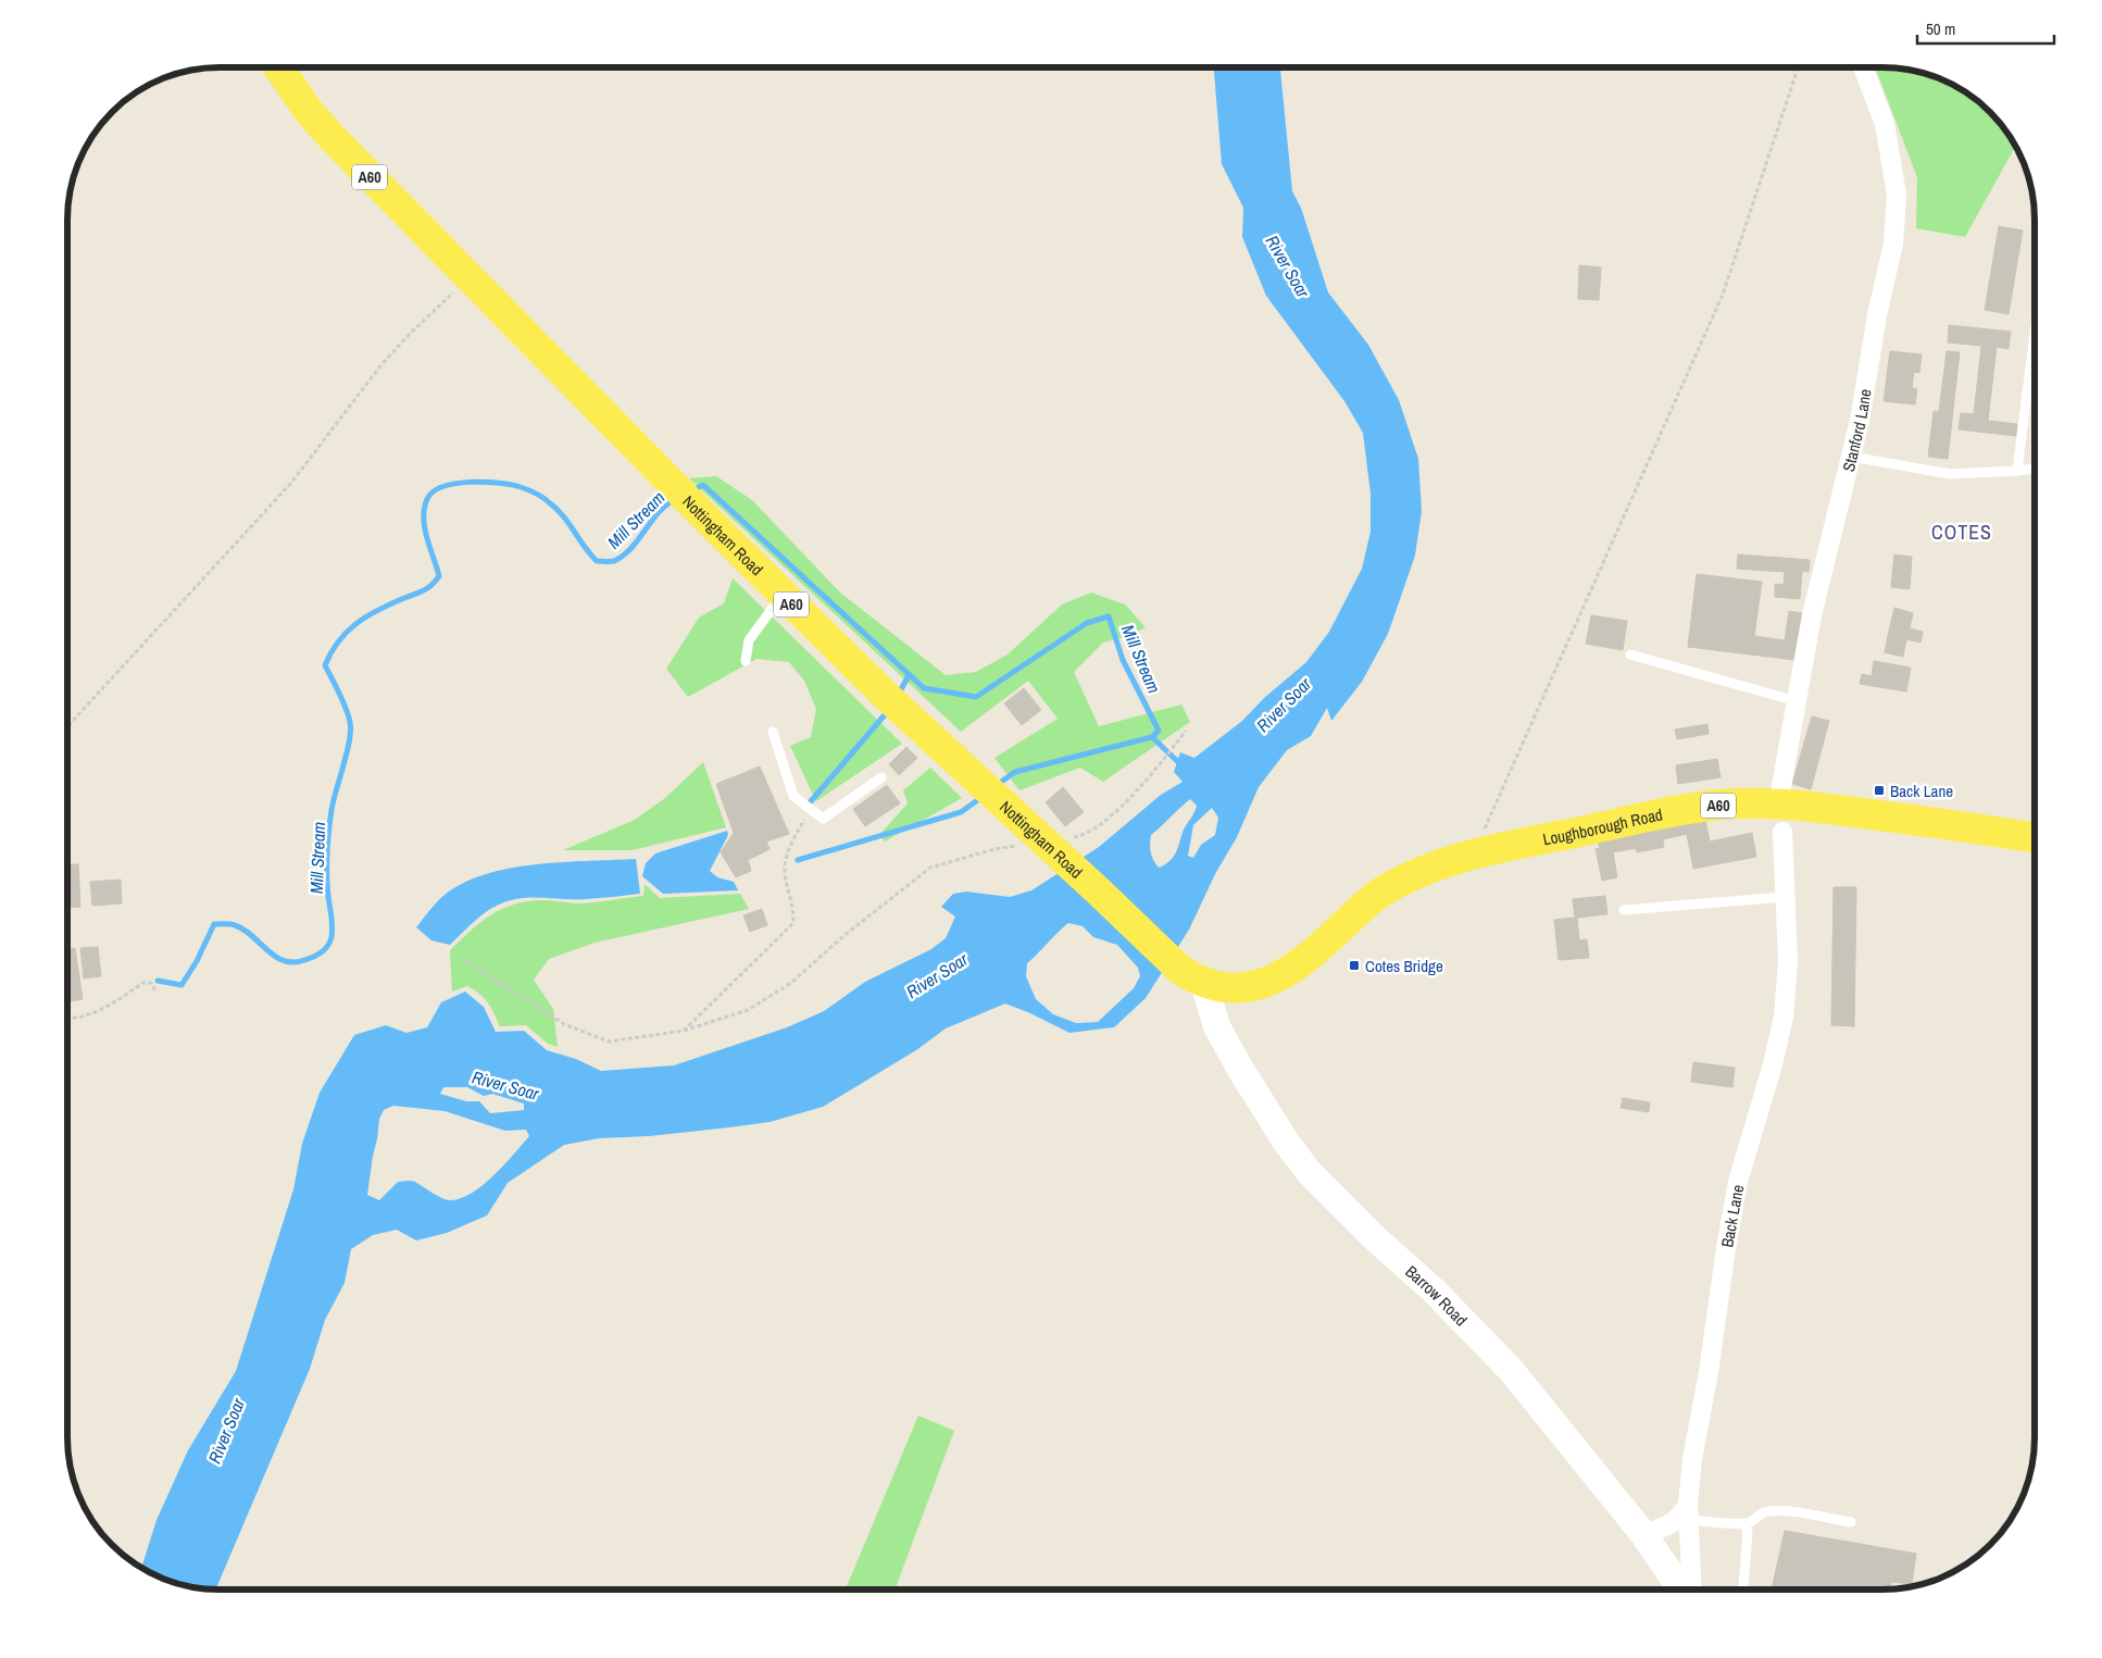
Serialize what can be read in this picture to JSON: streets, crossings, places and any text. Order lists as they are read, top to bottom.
{
  "streets": {
    "main road": [
      "A60",
      "Nottingham Road",
      "Loughborough Road",
      "Barrow Road"
    ],
    "street": ["Stanford Lane", "Back Lane"]
  },
  "crossings": [
    ["Stanford Lane", "Loughborough Road"],
    ["Stanford Lane", "Back Lane"],
    ["Nottingham Road", "Loughborough Road"],
    ["Nottingham Road", "Barrow Road"],
    ["Loughborough Road", "Back Lane"],
    ["Loughborough Road", "Barrow Road"]
  ],
  "districts": ["COTES"],
  "water": ["River Soar", "Mill Stream"],
  "places": {
    "transit": ["Back Lane", "Cotes Bridge"]
  },
  "scale_bar": "50 m"
}
